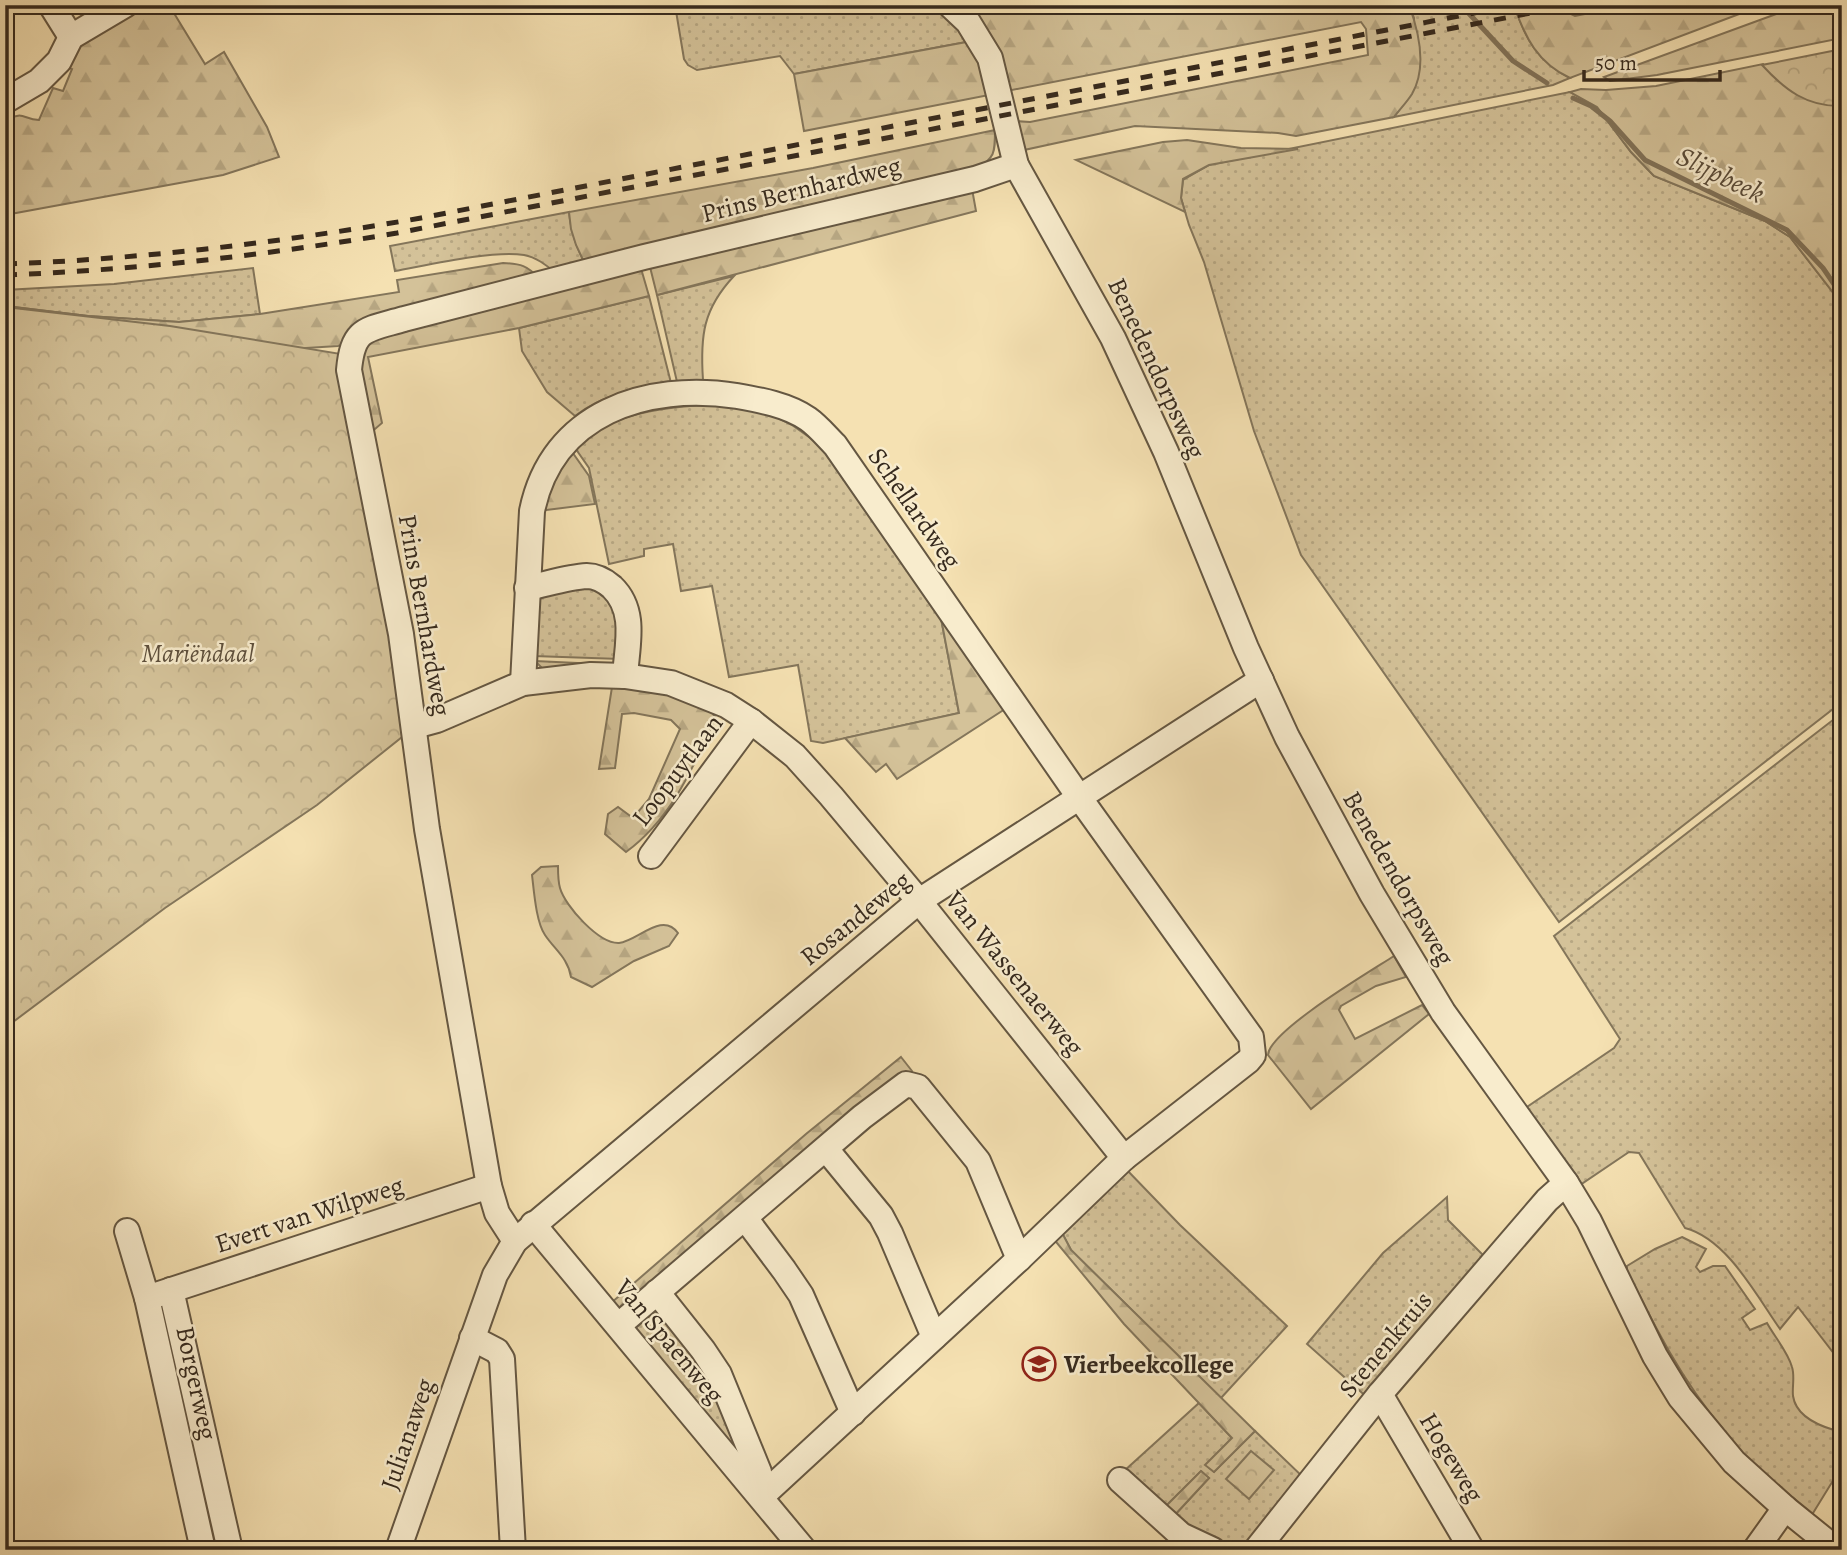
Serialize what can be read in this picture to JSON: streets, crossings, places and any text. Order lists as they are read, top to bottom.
{
  "streets": {
    "street": [
      "Prins Bernhardweg",
      "Benedendorpsweg",
      "Schellardweg",
      "Loopuytlaan",
      "Rosandeweg",
      "Van Wassenaerweg",
      "Evert van Wilpweg",
      "Van Spaenweg",
      "Stenenkruis",
      "Borgerweg",
      "Julianaweg",
      "Hogeweg"
    ]
  },
  "crossings": [
    ["Prins Bernhardweg", "Benedendorpsweg"],
    ["Prins Bernhardweg", "Rosandeweg"],
    ["Prins Bernhardweg", "Van Wassenaerweg"],
    ["Prins Bernhardweg", "Evert van Wilpweg"],
    ["Benedendorpsweg", "Rosandeweg"],
    ["Benedendorpsweg", "Stenenkruis"],
    ["Schellardweg", "Rosandeweg"],
    ["Schellardweg", "Van Wassenaerweg"],
    ["Loopuytlaan", "Van Wassenaerweg"],
    ["Rosandeweg", "Van Wassenaerweg"],
    ["Rosandeweg", "Van Spaenweg"],
    ["Evert van Wilpweg", "Borgerweg"],
    ["Stenenkruis", "Hogeweg"]
  ],
  "water": ["Slijpbeek"],
  "parks": ["Mariëndaal"],
  "places": {
    "school or university": ["Vierbeekcollege"]
  },
  "scale_bar": "50 m"
}
